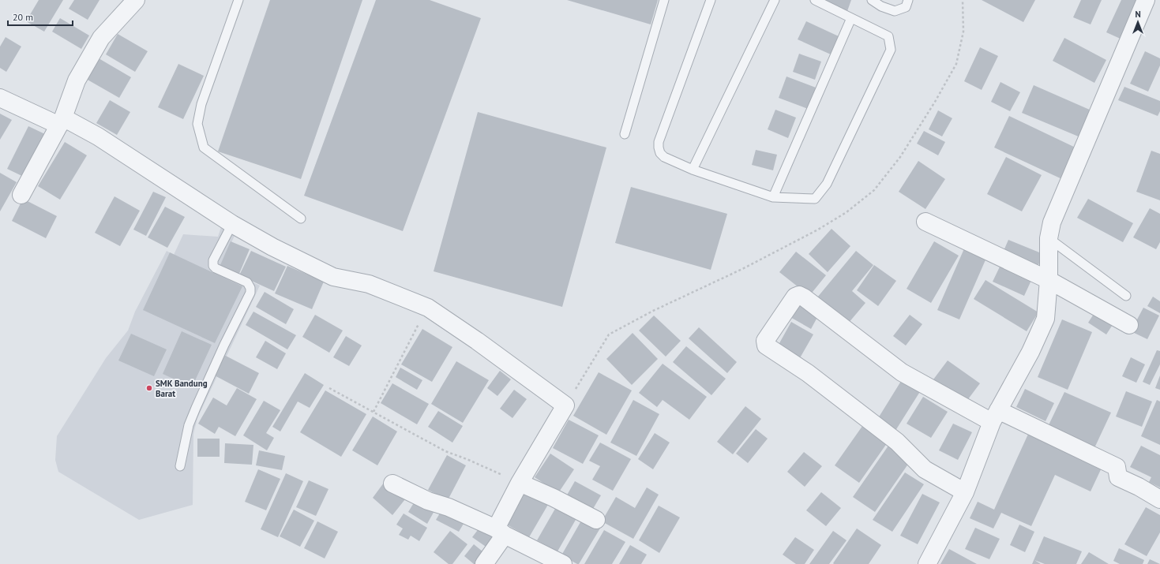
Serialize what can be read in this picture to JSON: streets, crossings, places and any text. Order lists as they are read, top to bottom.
{
  "places": ["SMK Bandung Barat"],
  "scale_bar": "20 m",
  "north": "top"
}
